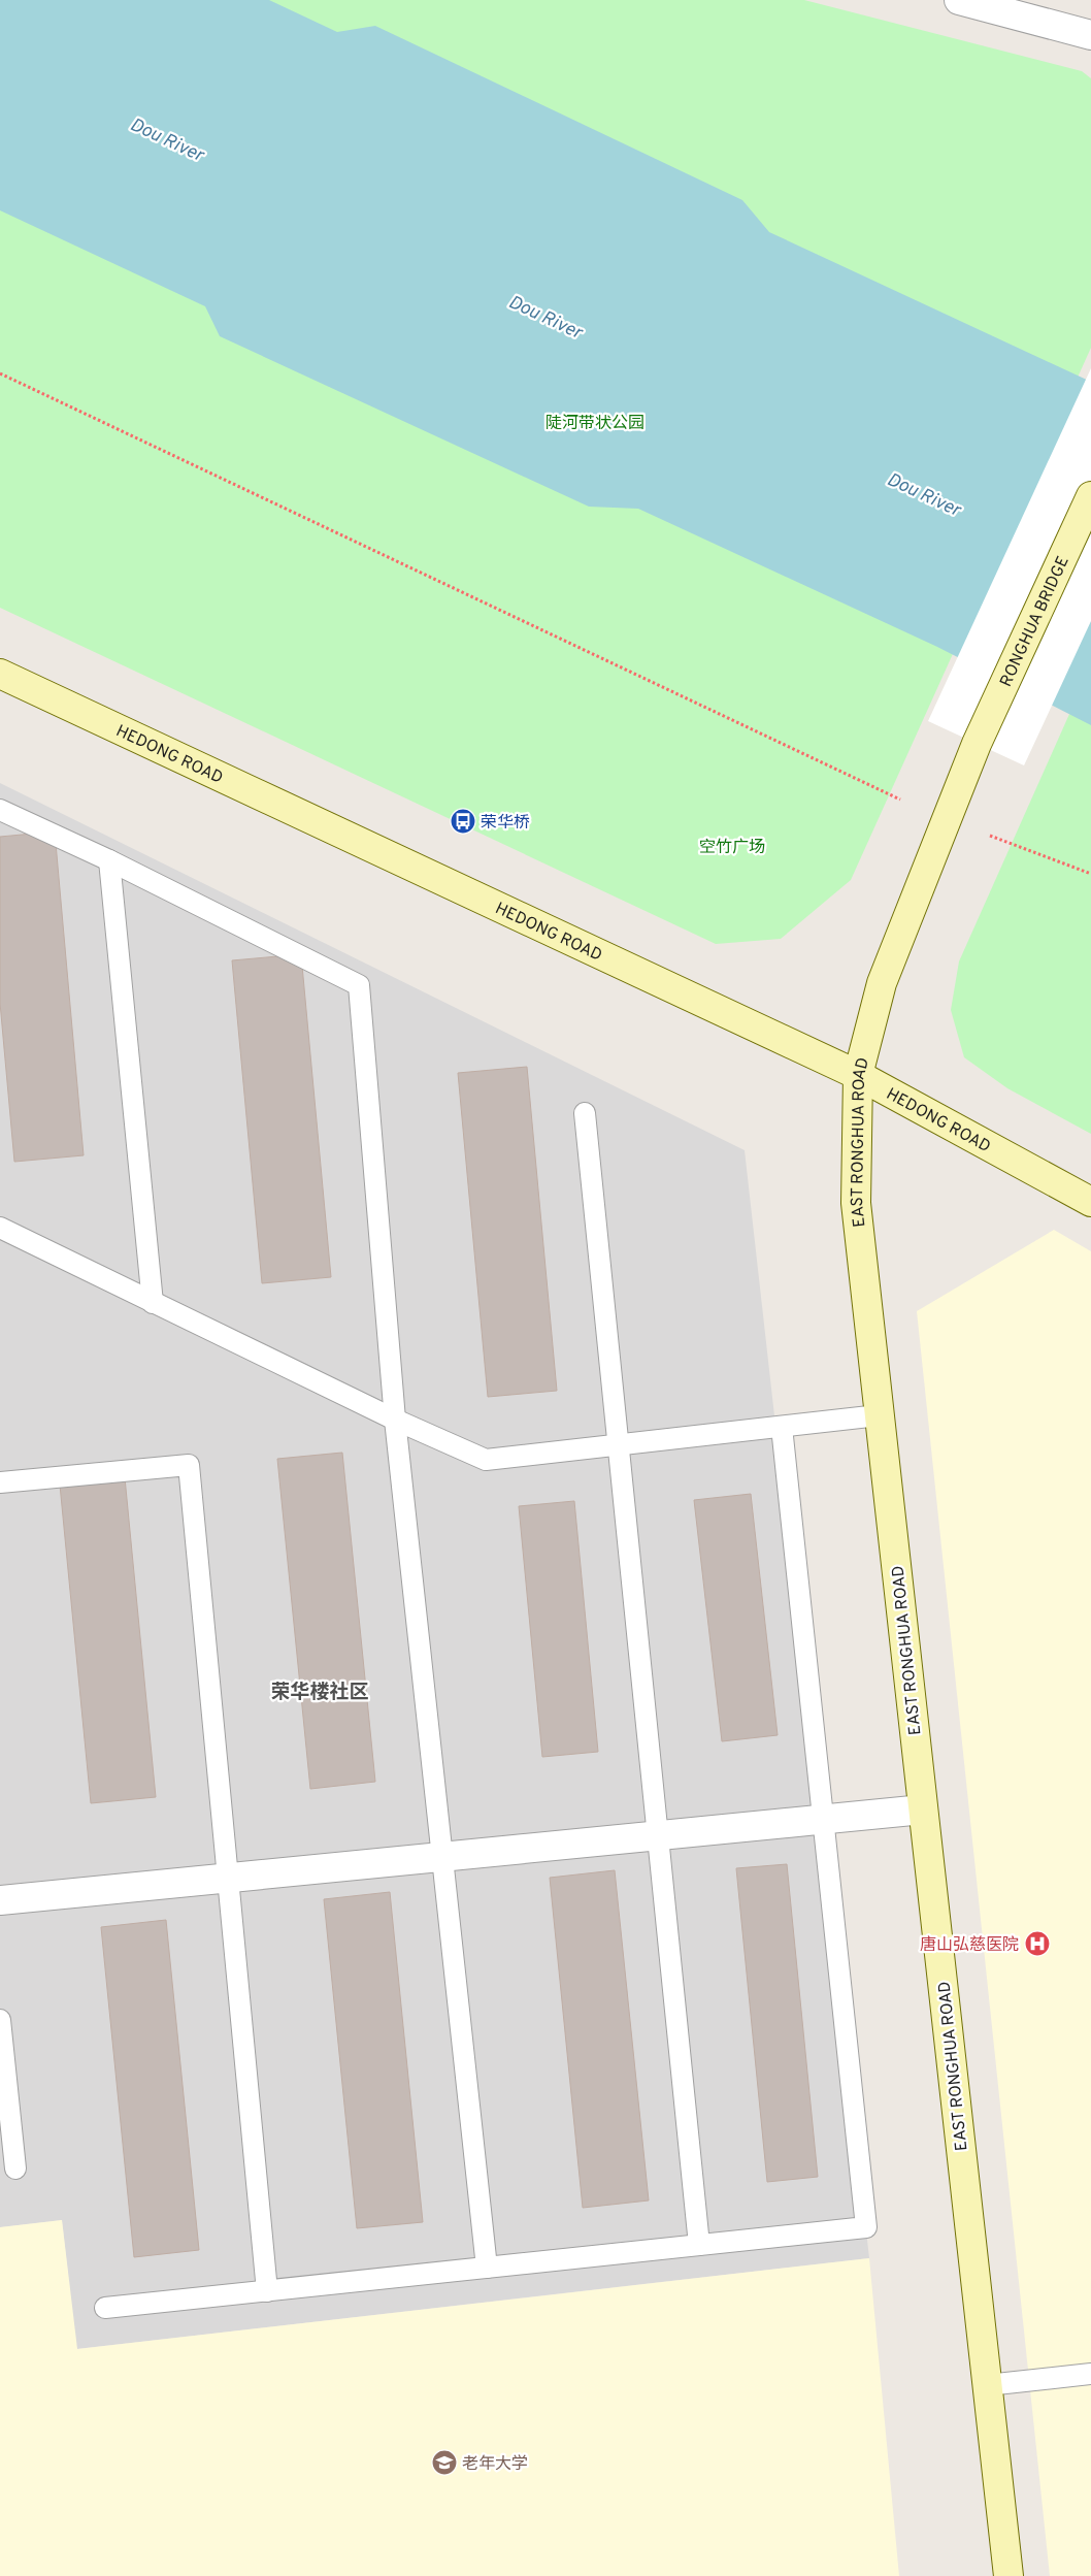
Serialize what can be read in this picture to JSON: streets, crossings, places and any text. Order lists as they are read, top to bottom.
{
  "streets": {
    "street": ["RONGHUA BRIDGE", "HEDONG ROAD", "EAST RONGHUA ROAD"]
  },
  "crossings": [
    ["RONGHUA BRIDGE", "EAST RONGHUA ROAD"],
    ["HEDONG ROAD", "EAST RONGHUA ROAD"]
  ],
  "districts": ["荣华楼社区"],
  "water": ["Dou River"],
  "parks": ["陡河带状公园", "空竹广场"],
  "places": {
    "bus stop": ["荣华桥"],
    "hospital": ["唐山弘慈医院"],
    "school or university": ["老年大学"]
  }
}
